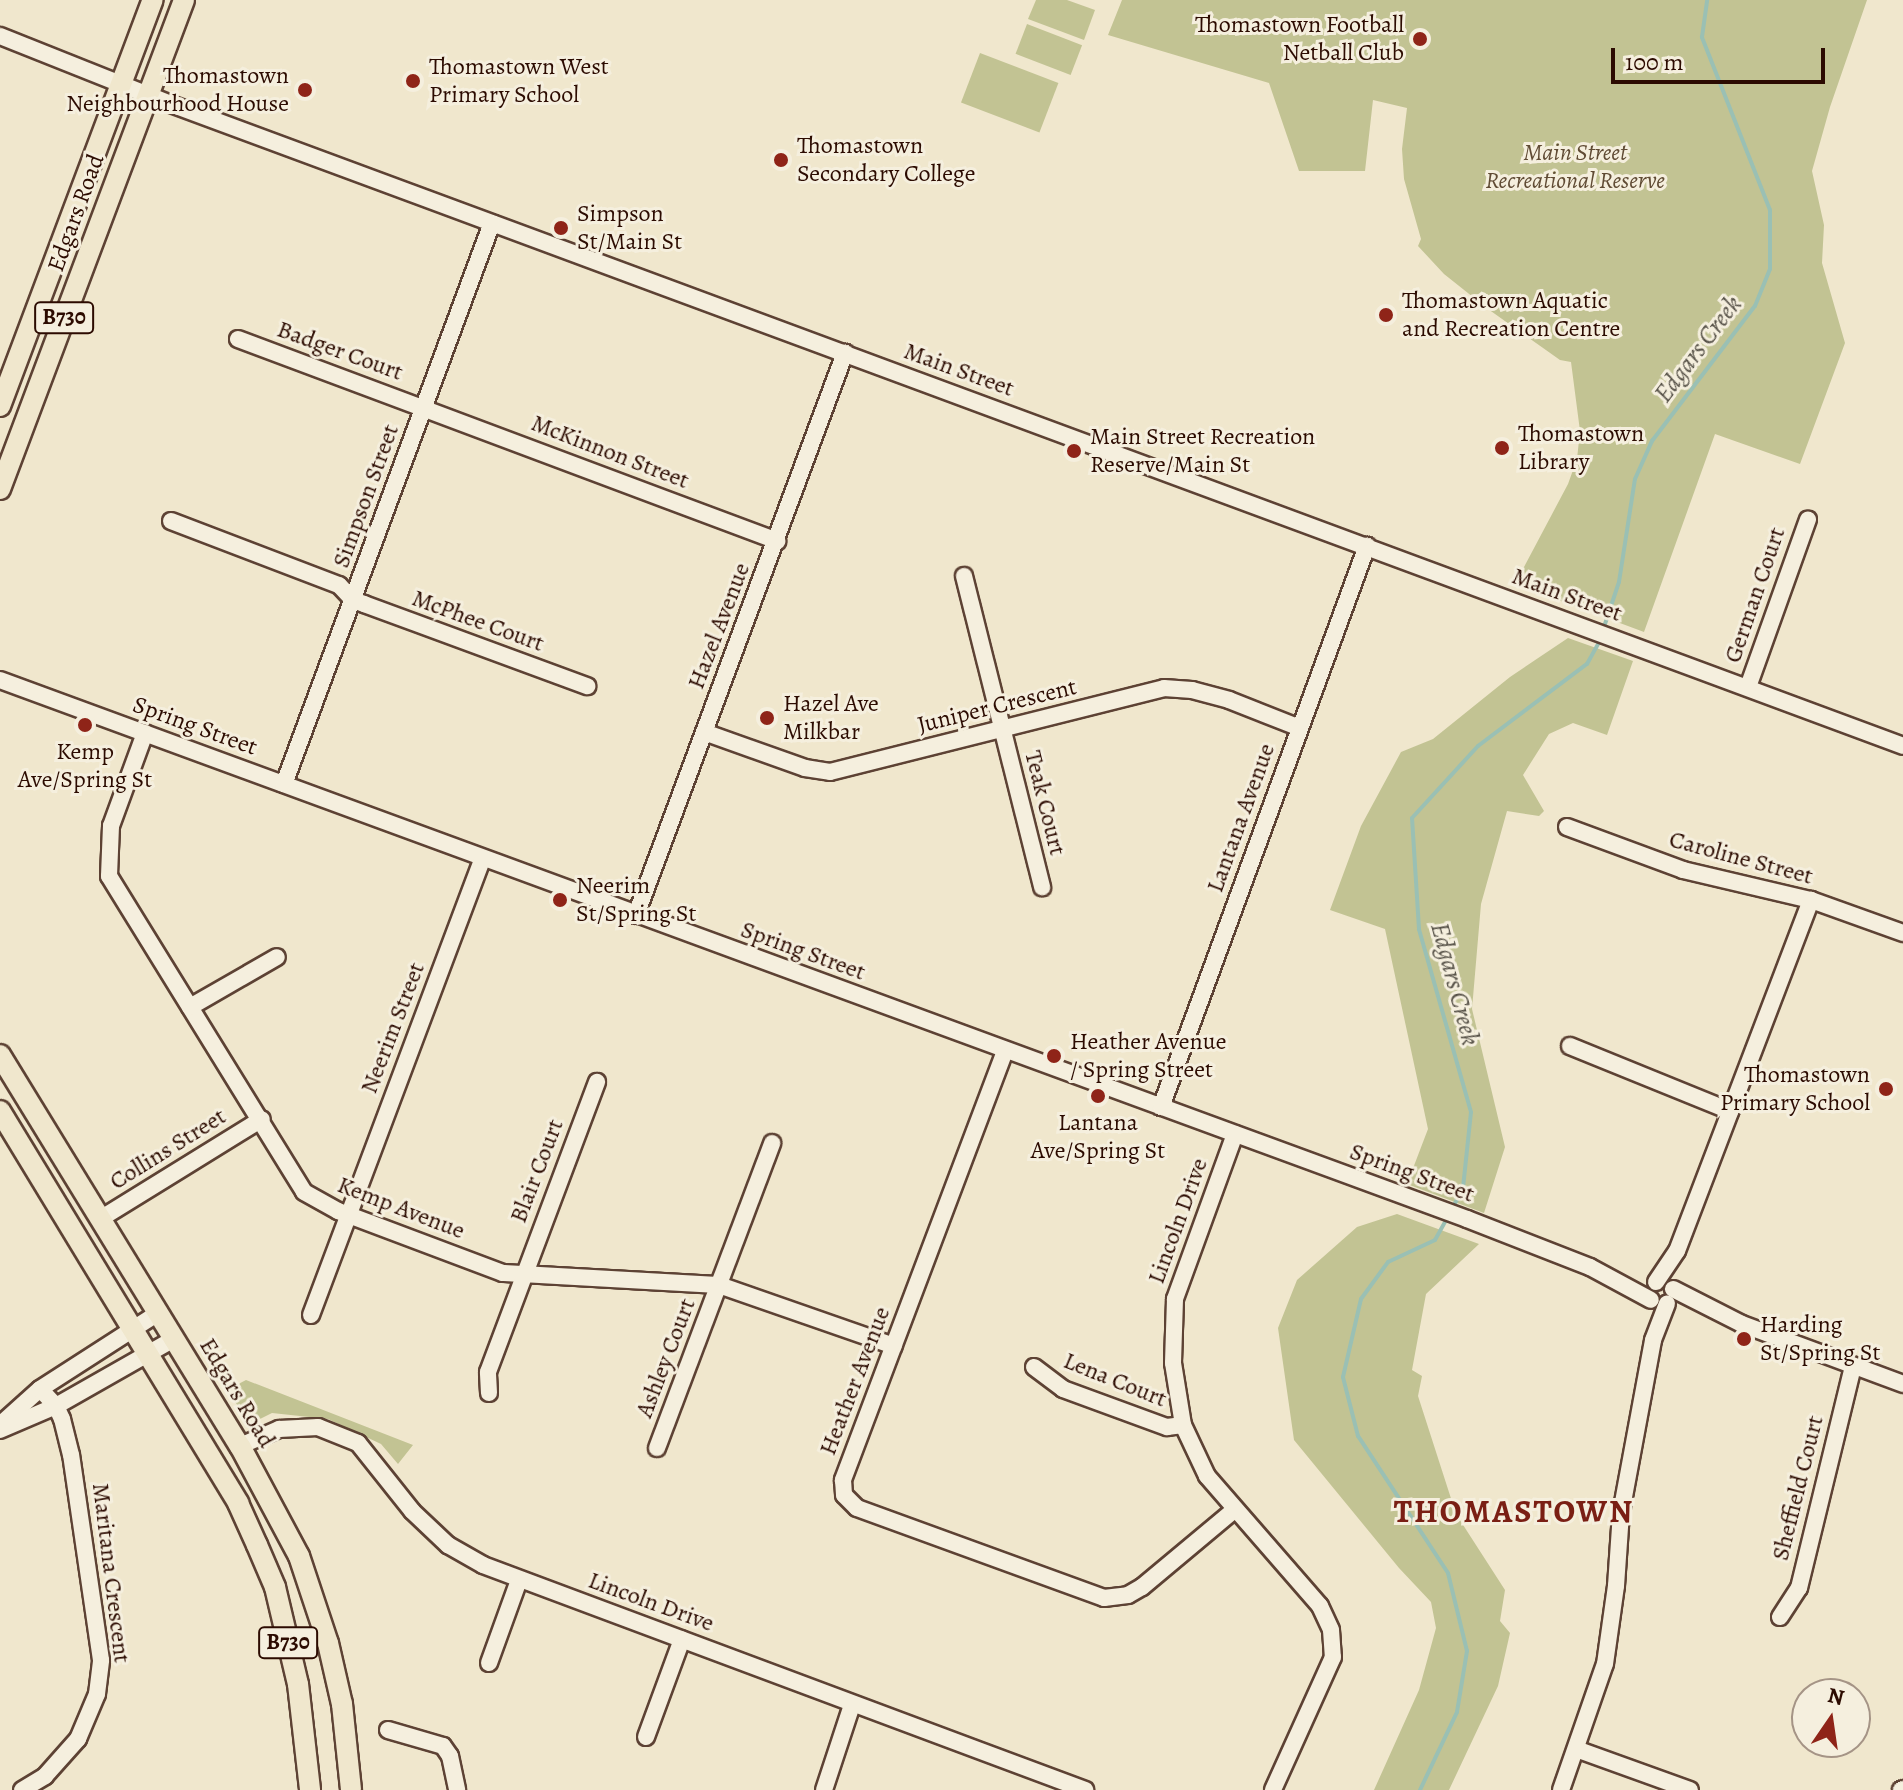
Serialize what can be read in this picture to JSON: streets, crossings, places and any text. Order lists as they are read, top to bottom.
{
  "streets": {
    "main road": ["Edgars Road", "B730"],
    "street": [
      "Badger Court",
      "Main Street",
      "McKinnon Street",
      "Simpson Street",
      "German Court",
      "McPhee Court",
      "Hazel Avenue",
      "Juniper Crescent",
      "Spring Street",
      "Teak Court",
      "Lantana Avenue",
      "Caroline Street",
      "Neerim Street",
      "Collins Street",
      "Blair Court",
      "Kemp Avenue",
      "Lincoln Drive",
      "Ashley Court",
      "Lena Court",
      "Heather Avenue",
      "Sheffield Court",
      "Maritana Crescent"
    ]
  },
  "crossings": [
    ["Edgars Road", "Main Street"],
    ["Edgars Road", "Collins Street"],
    ["Edgars Road", "Lincoln Drive"],
    ["Badger Court", "McKinnon Street"],
    ["Badger Court", "Simpson Street"],
    ["Main Street", "Simpson Street"],
    ["Main Street", "German Court"],
    ["Main Street", "Hazel Avenue"],
    ["Main Street", "Lantana Avenue"],
    ["McKinnon Street", "Simpson Street"],
    ["McKinnon Street", "Hazel Avenue"],
    ["Simpson Street", "McPhee Court"],
    ["Simpson Street", "Spring Street"],
    ["Hazel Avenue", "Juniper Crescent"],
    ["Hazel Avenue", "Spring Street"],
    ["Juniper Crescent", "Teak Court"],
    ["Juniper Crescent", "Lantana Avenue"],
    ["Spring Street", "Lantana Avenue"],
    ["Spring Street", "Neerim Street"],
    ["Spring Street", "Kemp Avenue"],
    ["Spring Street", "Lincoln Drive"],
    ["Spring Street", "Heather Avenue"],
    ["Spring Street", "Sheffield Court"],
    ["Neerim Street", "Kemp Avenue"],
    ["Collins Street", "Kemp Avenue"],
    ["Blair Court", "Kemp Avenue"],
    ["Kemp Avenue", "Ashley Court"],
    ["Kemp Avenue", "Heather Avenue"],
    ["Lincoln Drive", "Lena Court"],
    ["Lincoln Drive", "Heather Avenue"]
  ],
  "districts": ["THOMASTOWN"],
  "water": ["Edgars Creek"],
  "parks": ["Main Street Recreational Reserve"],
  "places": [
    "Thomastown Football Netball Club",
    "Thomastown West Primary School",
    "Thomastown Neighbourhood House",
    "Thomastown Secondary College",
    "Simpson St/Main St",
    "Thomastown Aquatic and Recreation Centre",
    "Thomastown Library",
    "Main Street Recreation Reserve/Main St",
    "Hazel Ave Milkbar",
    "Kemp Ave/Spring St",
    "Neerim St/Spring St",
    "Heather Avenue / Spring Street",
    "Thomastown Primary School",
    "Lantana Ave/Spring St",
    "Harding St/Spring St"
  ],
  "scale_bar": "100 m",
  "north": "top"
}
